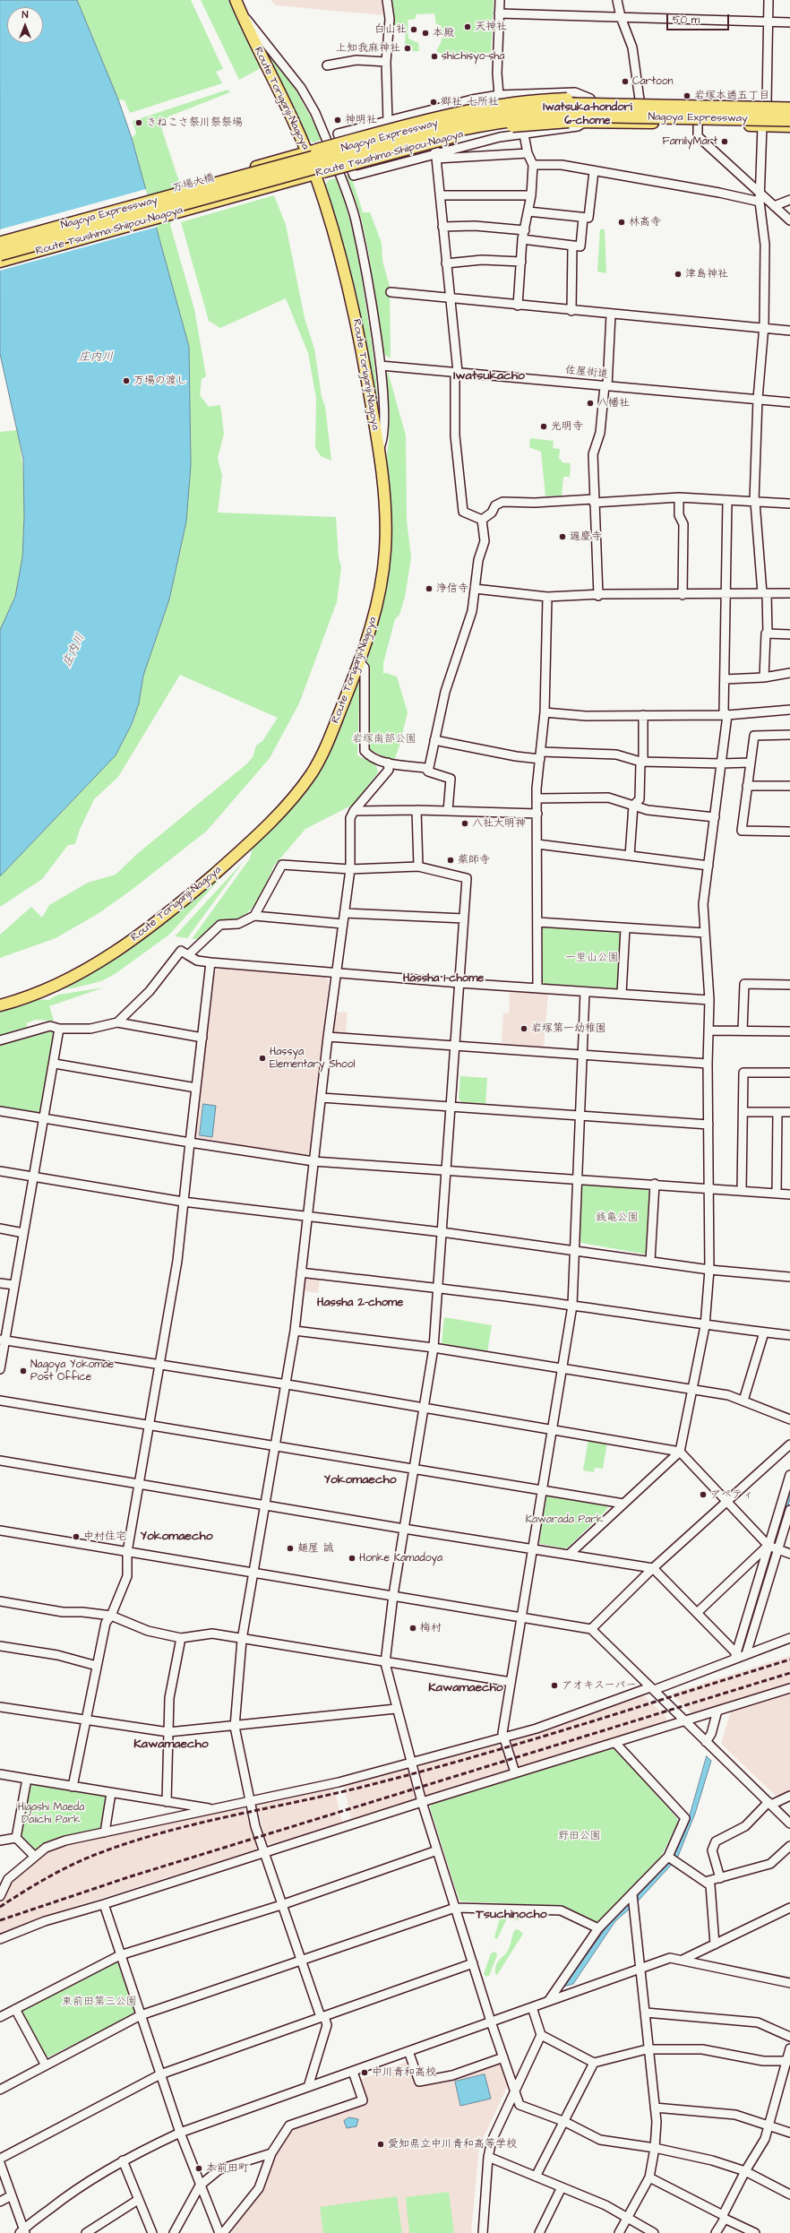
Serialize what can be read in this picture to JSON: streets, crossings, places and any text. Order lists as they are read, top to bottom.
{
  "streets": {
    "highway": ["Nagoya Expressway"],
    "main road": ["Route Toriganji-Nagoya", "Route Tsushima-Shiipou-Nagoya", "万場大橋"],
    "street": ["佐屋街道"]
  },
  "crossings": [
    ["Route Toriganji-Nagoya", "Route Tsushima-Shiipou-Nagoya"],
    ["Route Toriganji-Nagoya", "万場大橋"]
  ],
  "districts": [
    "Iwatsuka-hondori 6-chome",
    "Iwatsukacho",
    "Hassha 1-chome",
    "Hassha 2-chome",
    "Yokomaecho",
    "Yokomaecho",
    "Kawamaecho",
    "Kawamaecho",
    "Tsuchinocho"
  ],
  "water": ["庄内川"],
  "parks": [
    "岩塚南部公園",
    "一里山公園",
    "銭亀公園",
    "Kawarada Park",
    "Higashi Maeda Daiichi Park",
    "野田公園",
    "東前田第三公園"
  ],
  "places": [
    "天神社",
    "白山社",
    "本殿",
    "上知我麻神社",
    "shichisyo-sha",
    "Cartoon",
    "岩塚本通五丁目",
    "郷社 七所社",
    "神明社",
    "きねこさ祭川祭祭場",
    "FamilyMart",
    "林高寺",
    "津島神社",
    "万場の渡し",
    "八幡社",
    "光明寺",
    "遍慶寺",
    "浄信寺",
    "八社大明神",
    "薬師寺",
    "岩塚第一幼稚園",
    "Hassya Elementary Shool",
    "Nagoya Yokomae Post Office",
    "アペティ",
    "中村住宅",
    "麺屋 誠",
    "Honke Kamadoya",
    "梅村",
    "アオキスーパー",
    "中川青和高校",
    "愛知県立中川青和高等学校",
    "本前田町"
  ],
  "scale_bar": "50 m",
  "north": "top"
}
